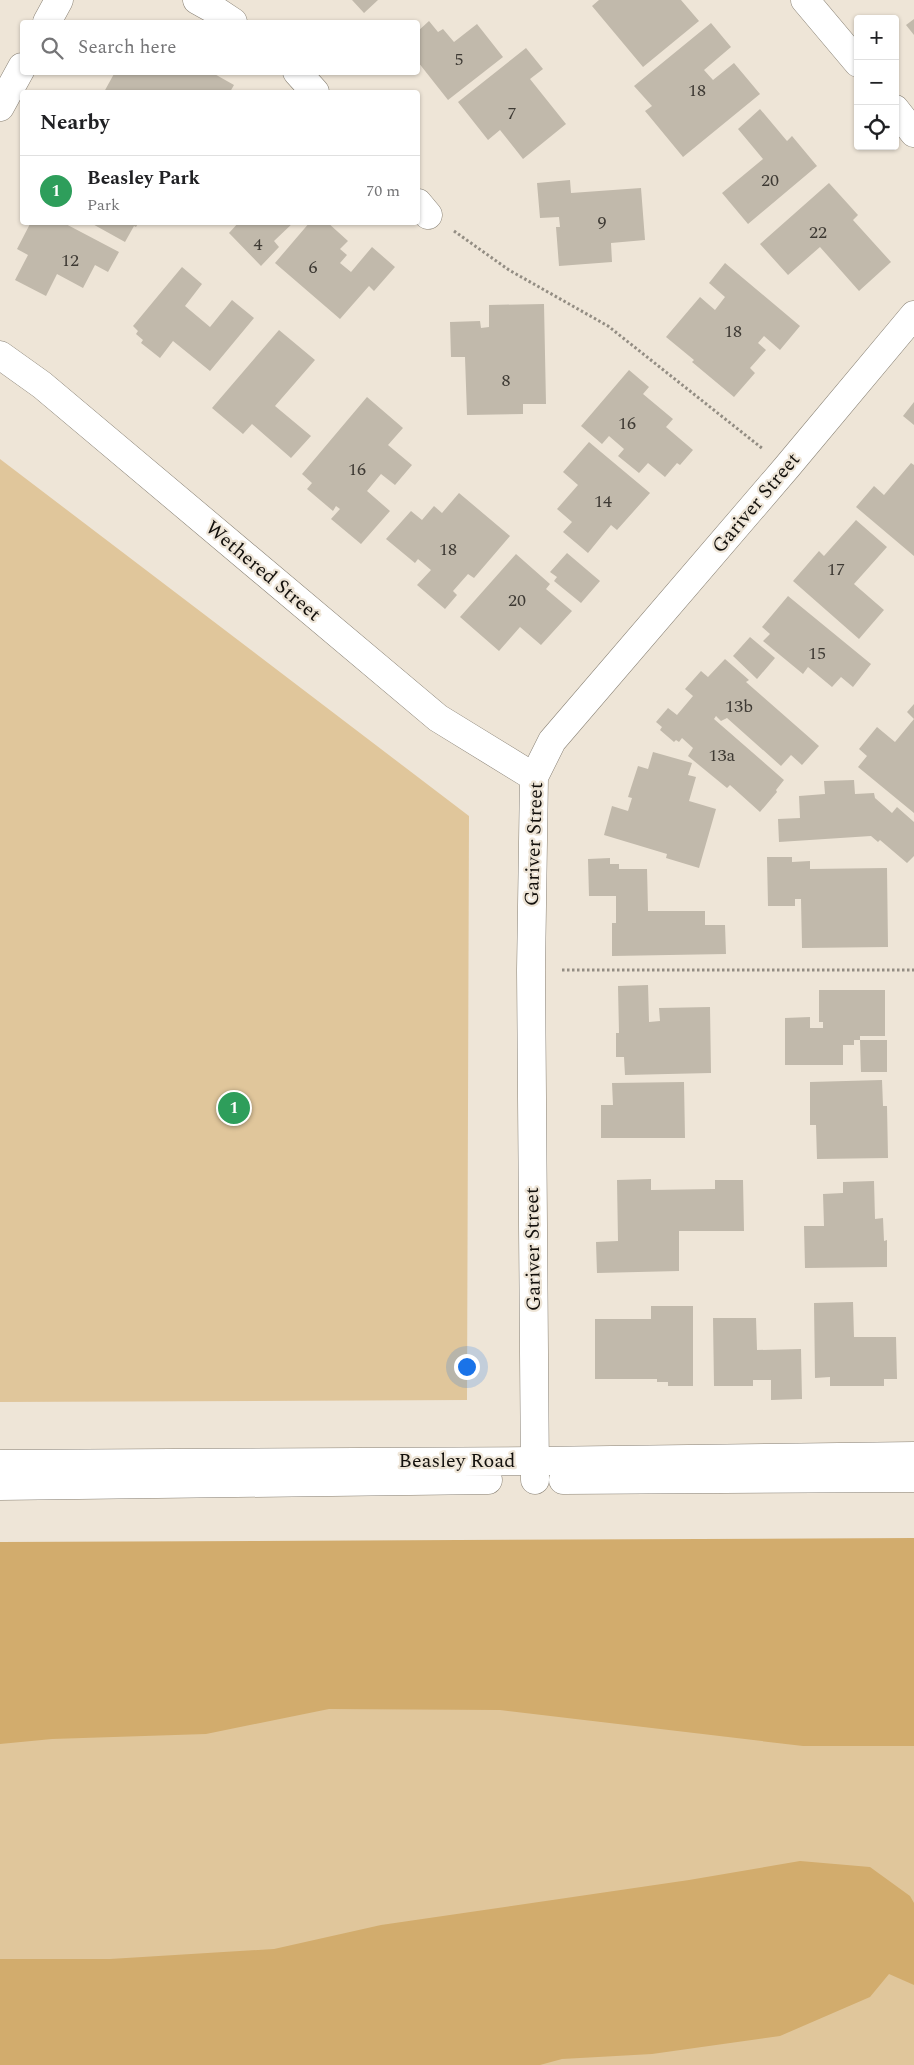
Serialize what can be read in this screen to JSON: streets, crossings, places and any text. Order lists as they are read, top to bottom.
{
  "streets": {
    "street": ["Gariver Street", "Wethered Street", "Beasley Road"]
  },
  "crossings": [
    ["Gariver Street", "Wethered Street"],
    ["Gariver Street", "Beasley Road"]
  ],
  "house_numbers": [
    "5",
    "18",
    "7",
    "20",
    "9",
    "22",
    "4",
    "12",
    "6",
    "18",
    "8",
    "16",
    "16",
    "14",
    "18",
    "17",
    "20",
    "15",
    "13b",
    "13a"
  ],
  "page": {
    "map_buttons": ["+", "−"],
    "search": "Search here",
    "heading": "Nearby",
    "list": [
      {
        "mark": "1",
        "name": "Beasley Park",
        "note": "Park",
        "value": "70 m"
      }
    ],
    "pins": "1"
  }
}
